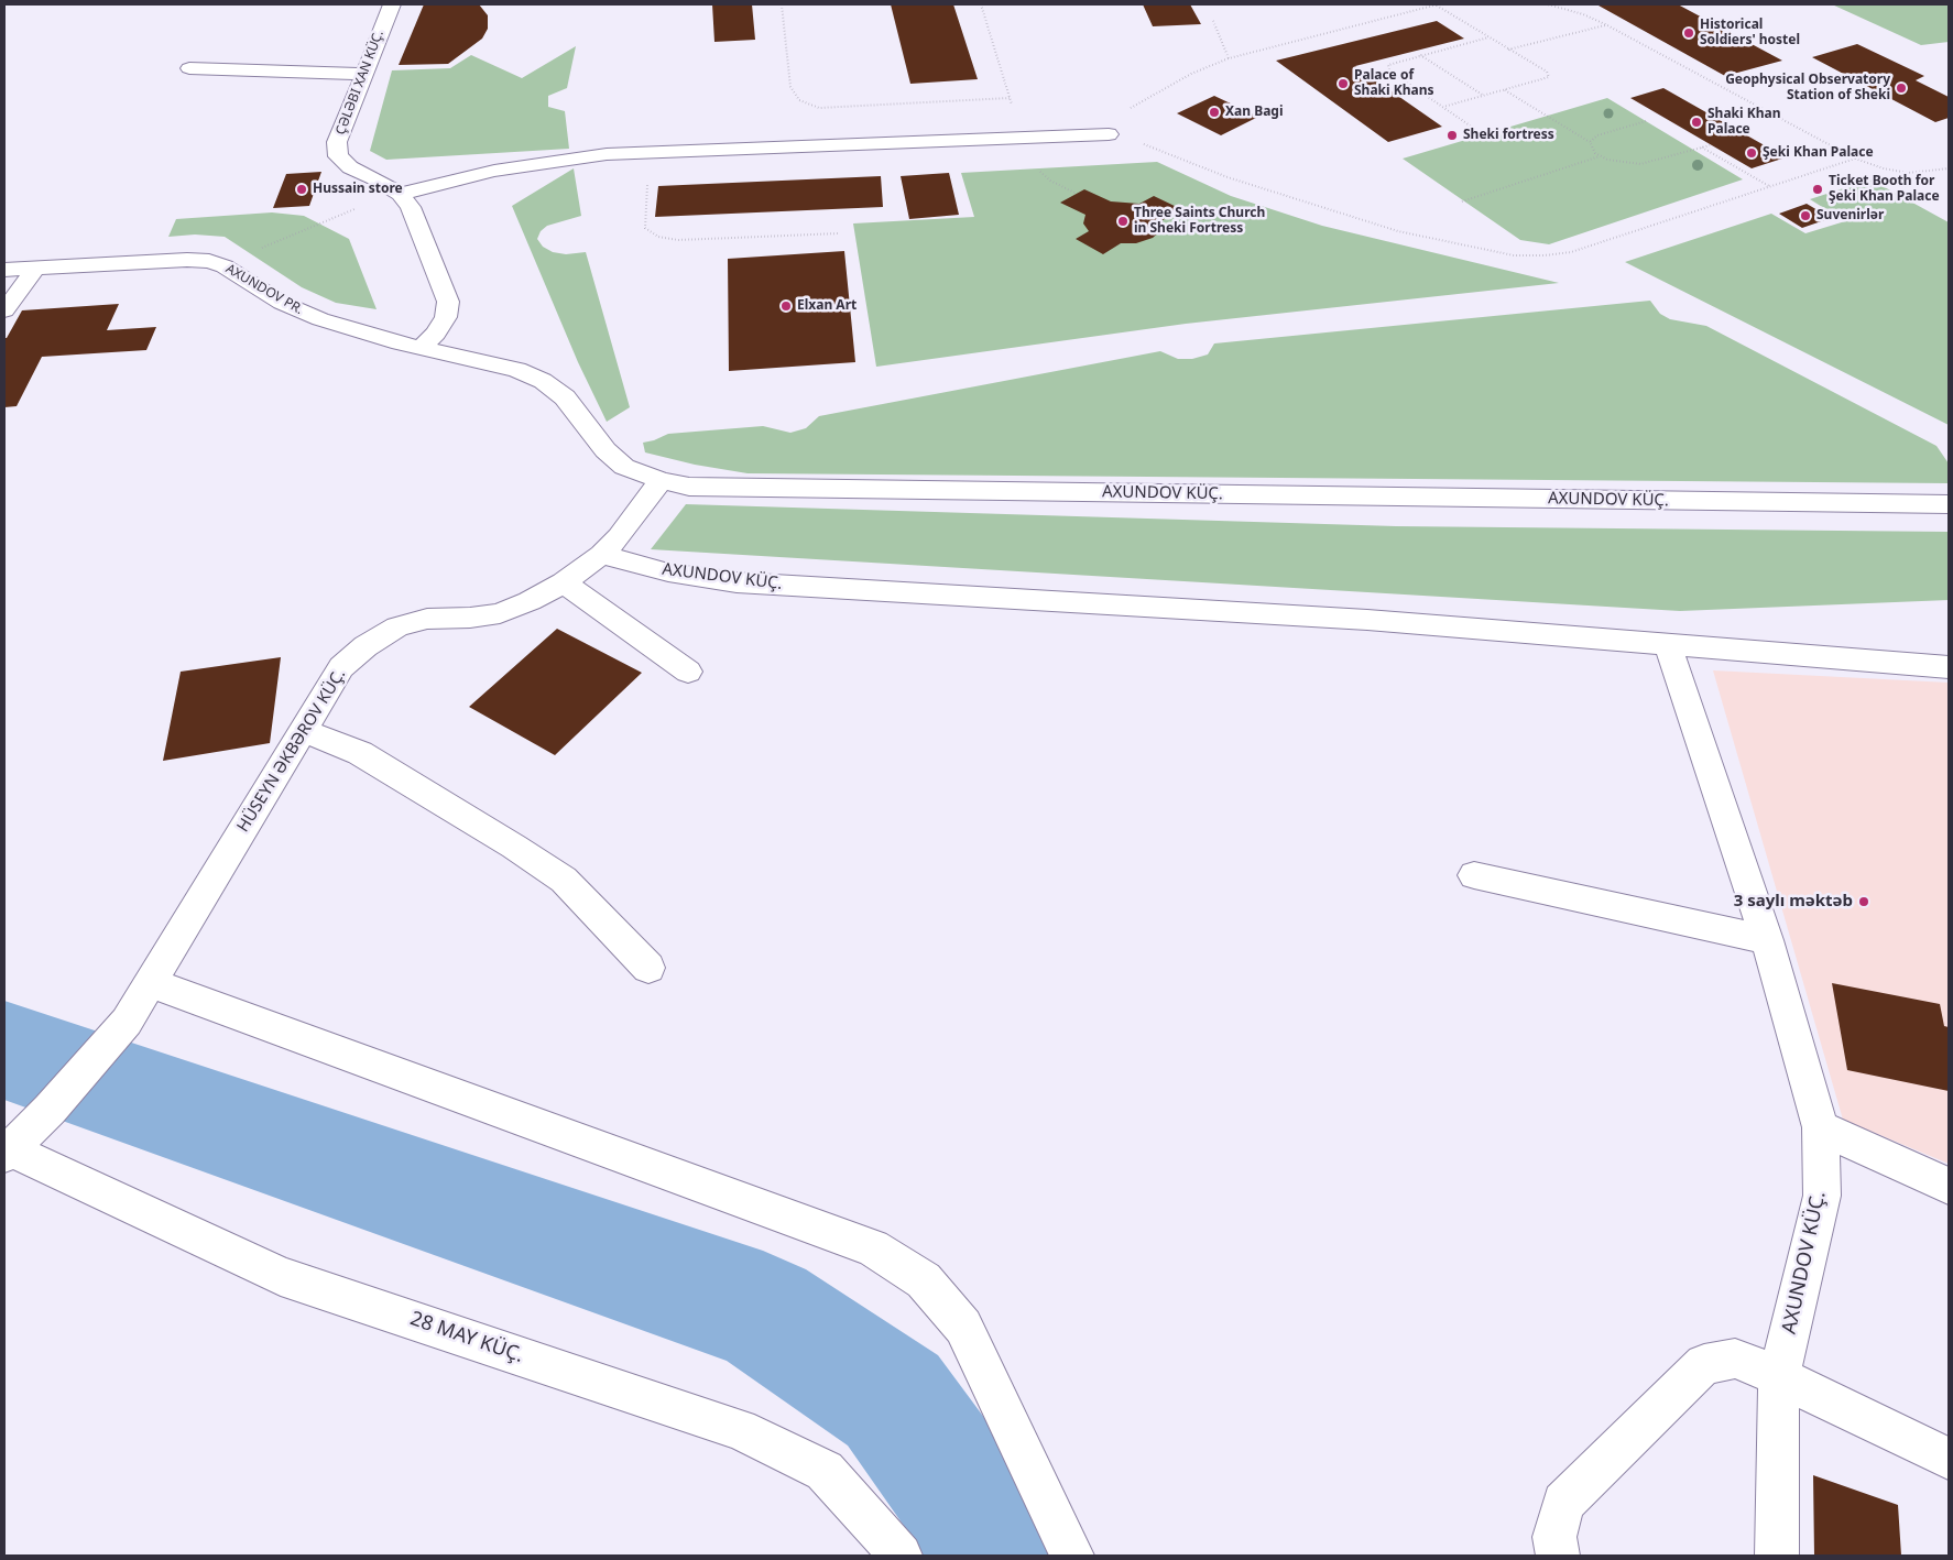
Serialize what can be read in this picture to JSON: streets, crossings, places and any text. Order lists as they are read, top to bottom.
{
  "streets": {
    "street": [
      "ÇƏLƏBI XAN KÜÇ.",
      "AXUNDOV PR.",
      "AXUNDOV KÜÇ.",
      "HÜSEYN ƏKBƏROV KÜÇ.",
      "28 MAY KÜÇ."
    ]
  },
  "crossings": [
    ["AXUNDOV PR.", "AXUNDOV KÜÇ."],
    ["AXUNDOV KÜÇ.", "HÜSEYN ƏKBƏROV KÜÇ."],
    ["HÜSEYN ƏKBƏROV KÜÇ.", "28 MAY KÜÇ."]
  ],
  "places": [
    "Historical Soldiers' hostel",
    "Palace of Shaki Khans",
    "Geophysical Observatory Station of Sheki",
    "Xan Bagi",
    "Shaki Khan Palace",
    "Sheki fortress",
    "Şeki Khan Palace",
    "Hussain store",
    "Ticket Booth for Şeki Khan Palace",
    "Suvenirlər",
    "Three Saints Church in Sheki Fortress",
    "Elxan Art",
    "3 saylı məktəb"
  ]
}
